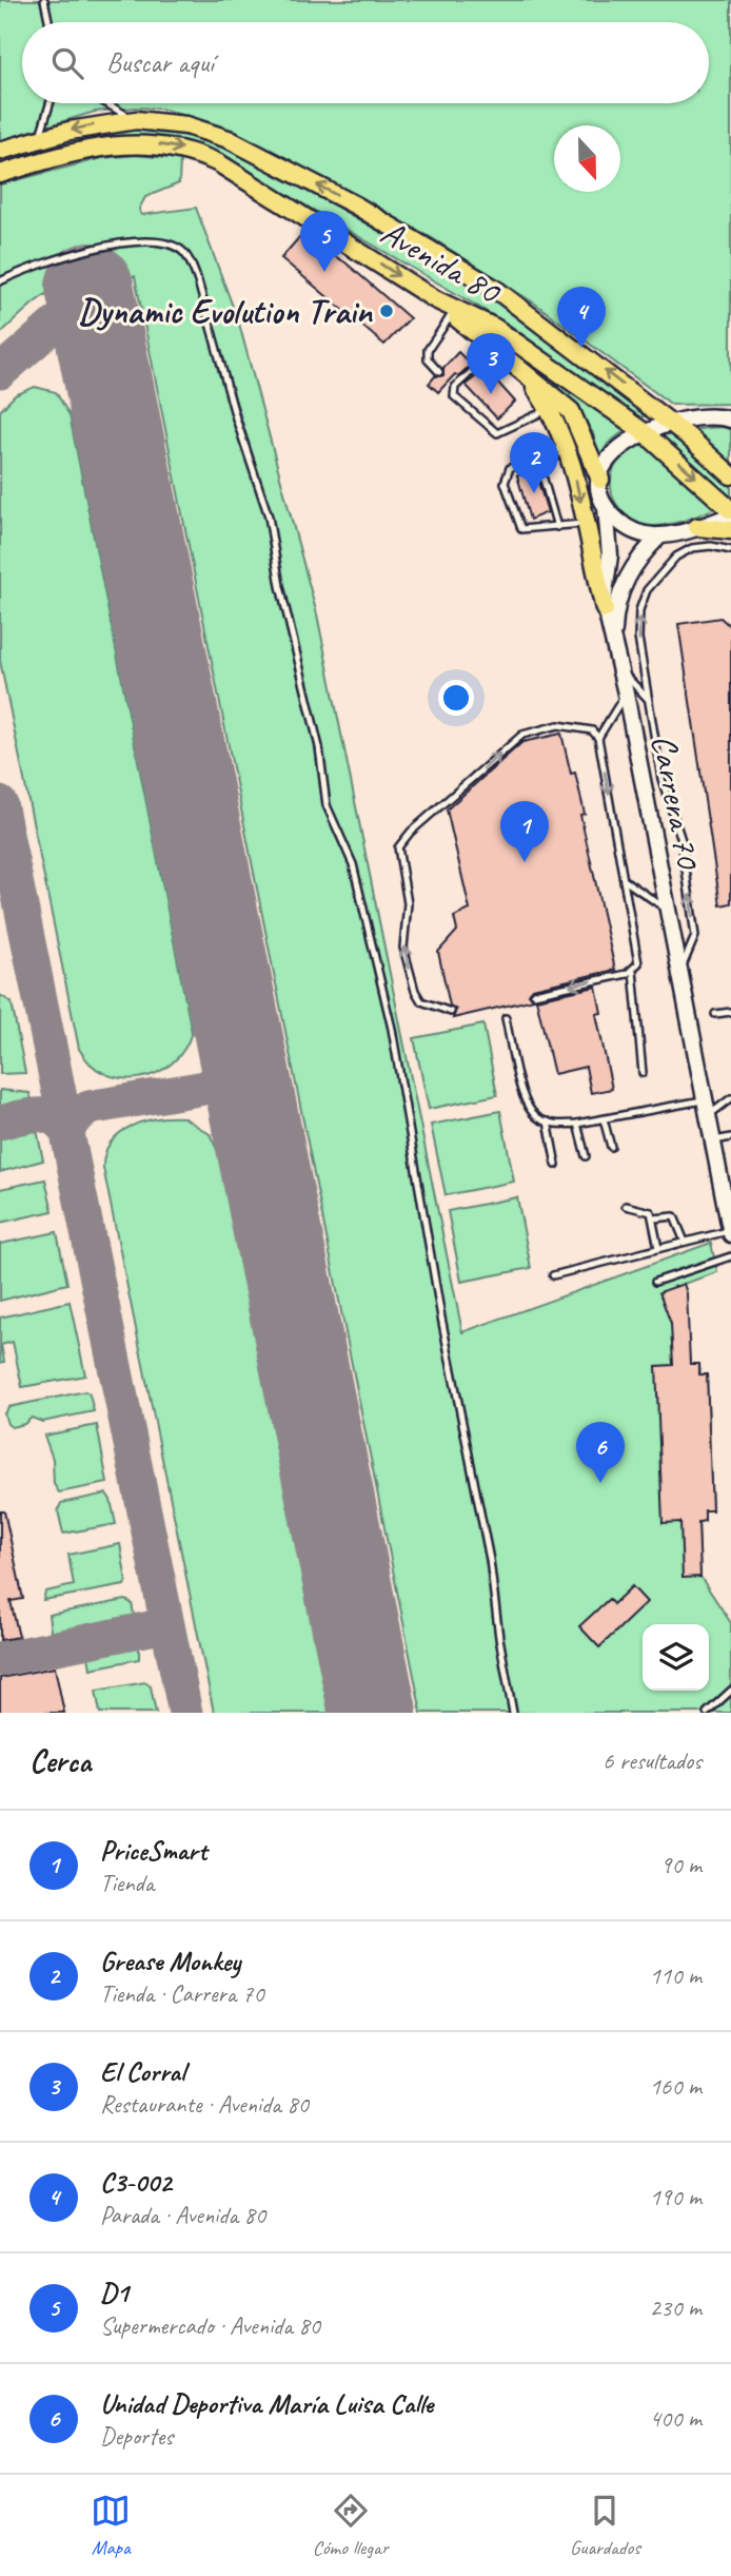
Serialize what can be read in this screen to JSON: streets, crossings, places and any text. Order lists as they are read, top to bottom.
{
  "streets": {
    "main road": ["Avenida 80", "Carrera 70"]
  },
  "places": ["Dynamic Evolution Train"],
  "north": "bottom",
  "page": {
    "search": "Buscar aquí",
    "pins": [
      "5",
      "4",
      "3",
      "2",
      "1",
      "6"
    ],
    "heading": ["Cerca", "6 resultados"],
    "list": [
      {
        "mark": "1",
        "name": "PriceSmart",
        "note": "Tienda",
        "value": "90 m"
      },
      {
        "mark": "2",
        "name": "Grease Monkey",
        "note": "Tienda · Carrera 70",
        "value": "110 m"
      },
      {
        "mark": "3",
        "name": "El Corral",
        "note": "Restaurante · Avenida 80",
        "value": "160 m"
      },
      {
        "mark": "4",
        "name": "C3-002",
        "note": "Parada · Avenida 80",
        "value": "190 m"
      },
      {
        "mark": "5",
        "name": "D1",
        "note": "Supermercado · Avenida 80",
        "value": "230 m"
      },
      {
        "mark": "6",
        "name": "Unidad Deportiva María Luisa Calle",
        "note": "Deportes",
        "value": "400 m"
      }
    ],
    "nav": ["Mapa", "Cómo llegar", "Guardados"]
  }
}
